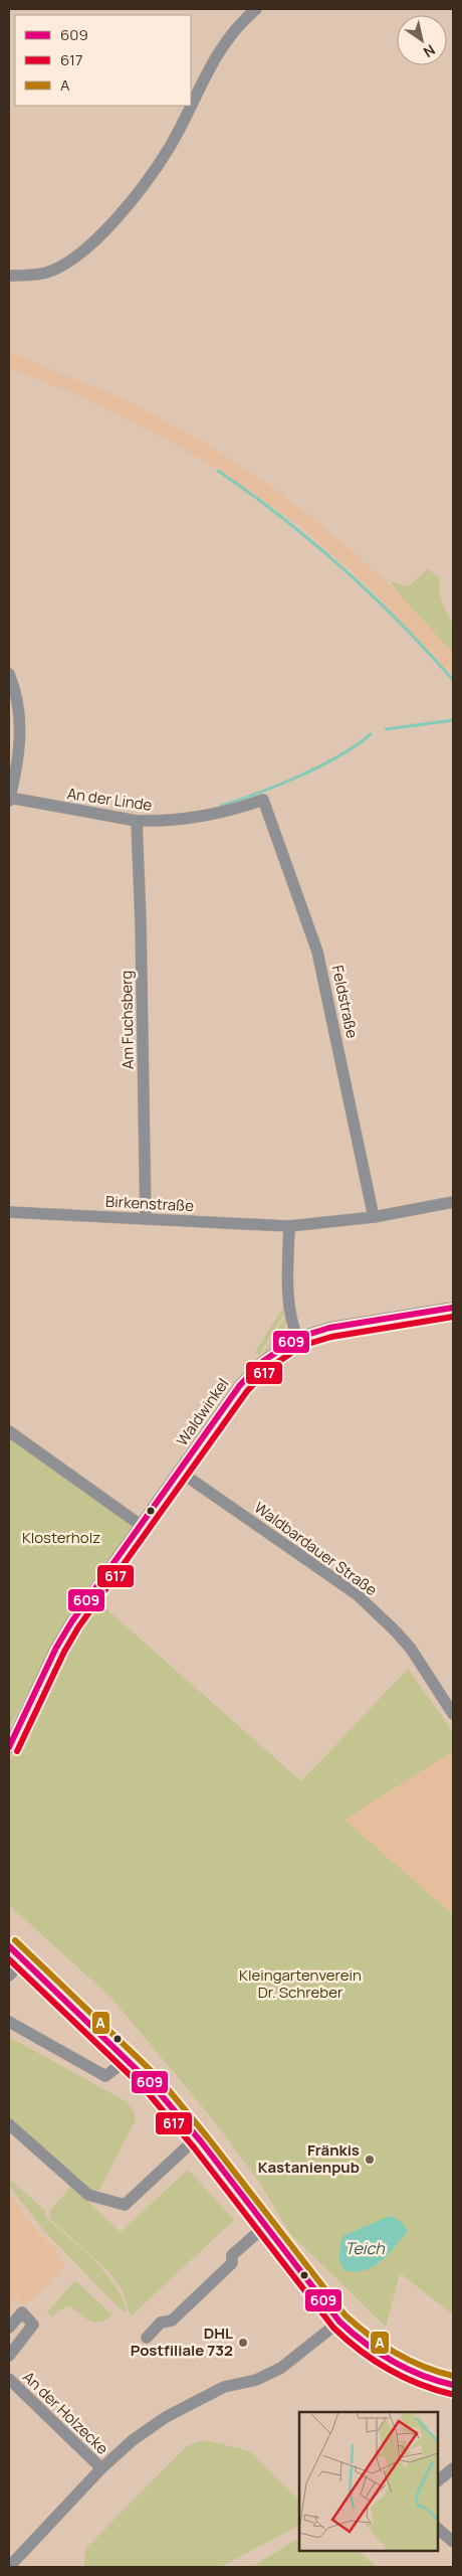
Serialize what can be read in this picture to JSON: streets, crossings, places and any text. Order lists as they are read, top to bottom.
{
  "streets": {
    "street": [
      "An der Linde",
      "Feldstraße",
      "Am Fuchsberg",
      "Birkenstraße",
      "Waldwinkel",
      "Waldbardauer Straße",
      "An der Holzecke"
    ]
  },
  "crossings": [
    ["An der Linde", "Feldstraße"],
    ["An der Linde", "Am Fuchsberg"],
    ["Feldstraße", "Birkenstraße"],
    ["Am Fuchsberg", "Birkenstraße"],
    ["Waldwinkel", "Waldbardauer Straße"]
  ],
  "water": ["Teich"],
  "parks": ["Klosterholz", "Kleingartenverein Dr. Schreber"],
  "places": ["Fränkis Kastanienpub", "DHL Postfiliale 732"],
  "lines": ["transit line 609", "transit line 617", "transit line A"],
  "legend": ["609", "617", "A"],
  "north": "bottom right"
}
